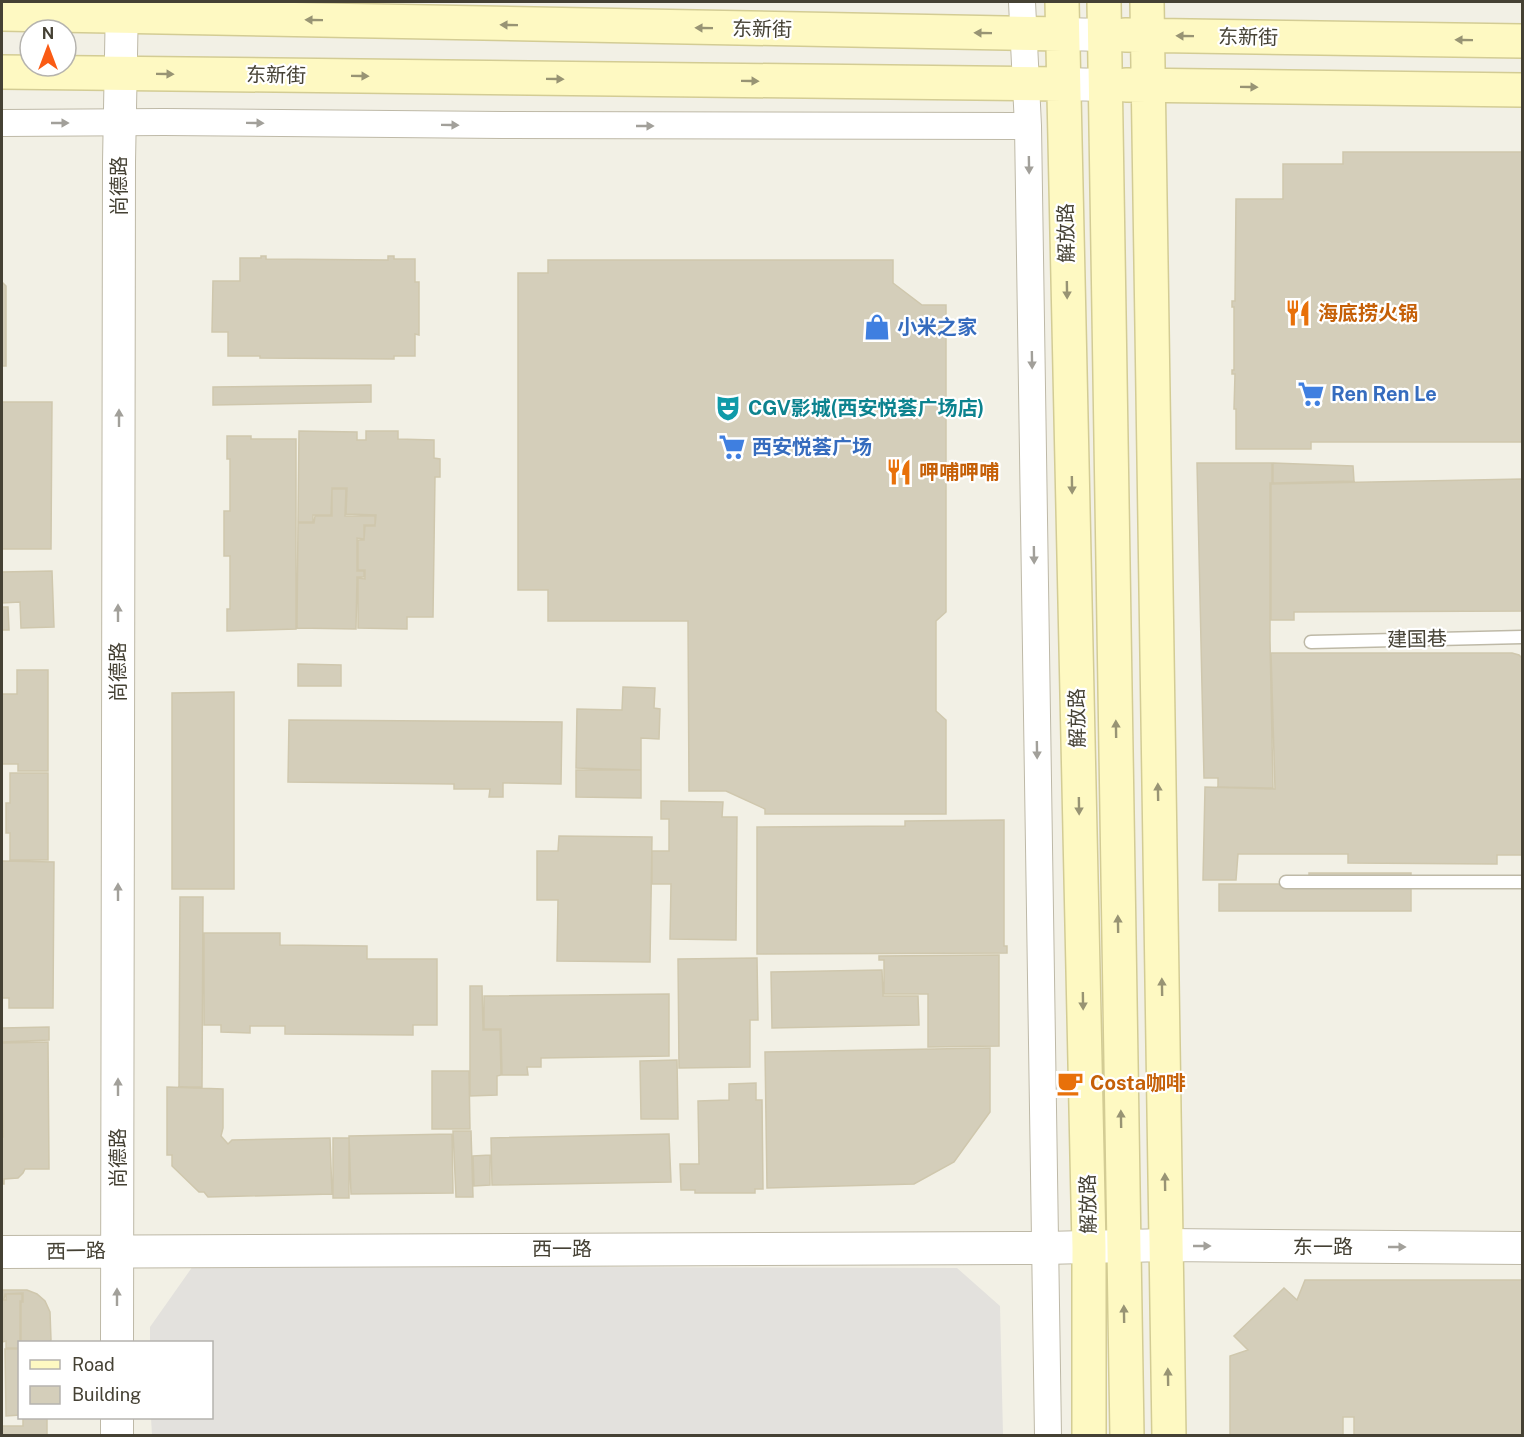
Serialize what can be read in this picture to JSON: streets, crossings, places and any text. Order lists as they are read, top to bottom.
{
  "streets": {
    "main road": ["东新街", "解放路"],
    "street": ["尚德路", "东一路", "西一路"],
    "lane": ["建国巷"]
  },
  "crossings": [
    ["东新街", "尚德路"],
    ["东新街", "解放路"],
    ["尚德路", "西一路"],
    ["解放路", "东一路"],
    ["解放路", "西一路"],
    ["东一路", "西一路"]
  ],
  "one_way": ["尚德路", "东一路"],
  "places": {
    "restaurant": ["海底捞火锅", "呷哺呷哺"],
    "shop": ["小米之家"],
    "supermarket": ["Ren Ren Le", "西安悦荟广场"],
    "theatre": ["CGV影城(西安悦荟广场店)"],
    "cafe": ["Costa咖啡"]
  },
  "legend": ["Road", "Building"],
  "north": "top"
}
